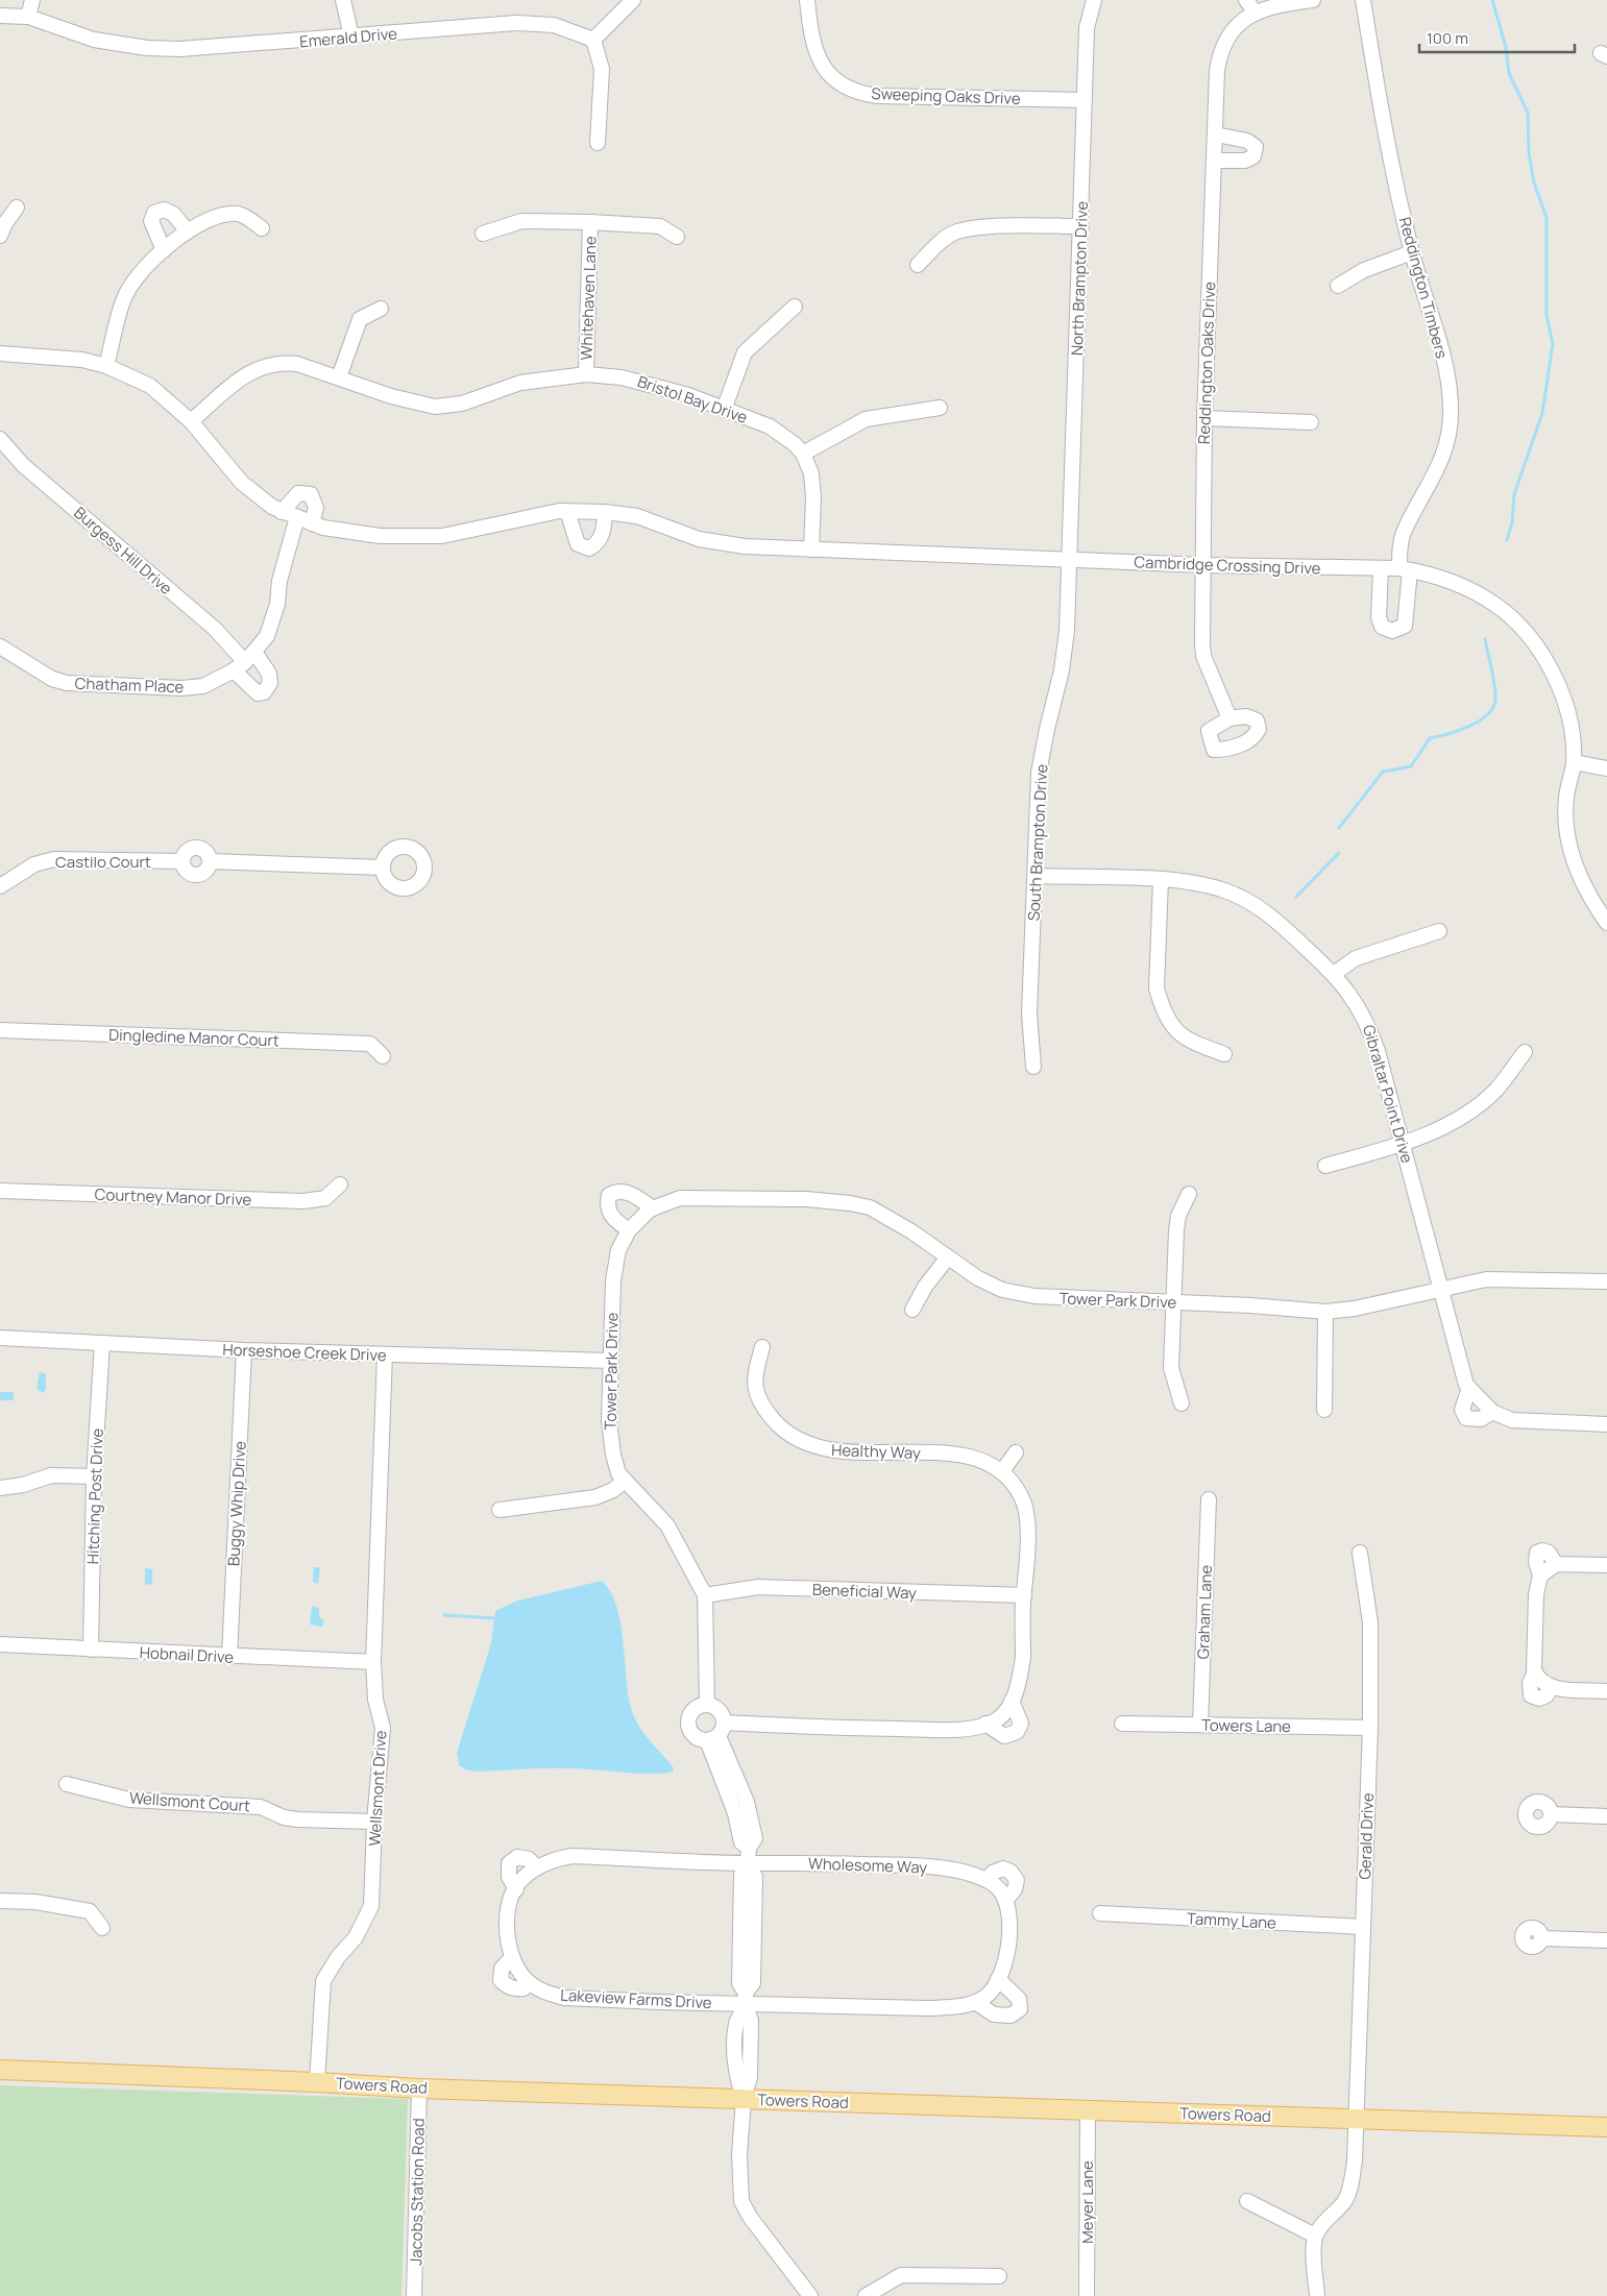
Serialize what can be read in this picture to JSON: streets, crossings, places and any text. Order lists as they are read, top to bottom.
{
  "streets": {
    "main road": ["Towers Road"],
    "street": [
      "Emerald Drive",
      "Sweeping Oaks Drive",
      "North Brampton Drive",
      "Reddington Timbers",
      "Whitehaven Lane",
      "Reddington Oaks Drive",
      "Bristol Bay Drive",
      "Burgess Hill Drive",
      "Cambridge Crossing Drive",
      "Chatham Place",
      "South Brampton Drive",
      "Castilo Court",
      "Dingledine Manor Court",
      "Gibraltar Point Drive",
      "Courtney Manor Drive",
      "Tower Park Drive",
      "Horseshoe Creek Drive",
      "Healthy Way",
      "Hitching Post Drive",
      "Buggy Whip Drive",
      "Beneficial Way",
      "Graham Lane",
      "Hobnail Drive",
      "Towers Lane",
      "Wellsmont Drive",
      "Wellsmont Court",
      "Gerald Drive",
      "Wholesome Way",
      "Tammy Lane",
      "Lakeview Farms Drive",
      "Jacobs Station Road",
      "Meyer Lane"
    ]
  },
  "crossings": [
    ["Sweeping Oaks Drive", "North Brampton Drive"],
    ["North Brampton Drive", "Cambridge Crossing Drive"],
    ["North Brampton Drive", "South Brampton Drive"],
    ["Reddington Timbers", "Cambridge Crossing Drive"],
    ["Whitehaven Lane", "Bristol Bay Drive"],
    ["Reddington Oaks Drive", "Cambridge Crossing Drive"],
    ["Bristol Bay Drive", "Cambridge Crossing Drive"],
    ["Burgess Hill Drive", "Chatham Place"],
    ["Cambridge Crossing Drive", "Chatham Place"],
    ["Cambridge Crossing Drive", "South Brampton Drive"],
    ["South Brampton Drive", "Gibraltar Point Drive"],
    ["Gibraltar Point Drive", "Tower Park Drive"],
    ["Tower Park Drive", "Horseshoe Creek Drive"],
    ["Tower Park Drive", "Healthy Way"],
    ["Tower Park Drive", "Beneficial Way"],
    ["Horseshoe Creek Drive", "Hitching Post Drive"],
    ["Horseshoe Creek Drive", "Buggy Whip Drive"],
    ["Horseshoe Creek Drive", "Wellsmont Drive"],
    ["Healthy Way", "Beneficial Way"],
    ["Hitching Post Drive", "Hobnail Drive"],
    ["Buggy Whip Drive", "Hobnail Drive"],
    ["Graham Lane", "Towers Lane"],
    ["Hobnail Drive", "Wellsmont Drive"],
    ["Towers Lane", "Gerald Drive"],
    ["Wellsmont Drive", "Wellsmont Court"],
    ["Wellsmont Drive", "Towers Road"],
    ["Gerald Drive", "Tammy Lane"],
    ["Gerald Drive", "Towers Road"],
    ["Towers Road", "Jacobs Station Road"],
    ["Towers Road", "Meyer Lane"]
  ],
  "scale_bar": "100 m"
}
